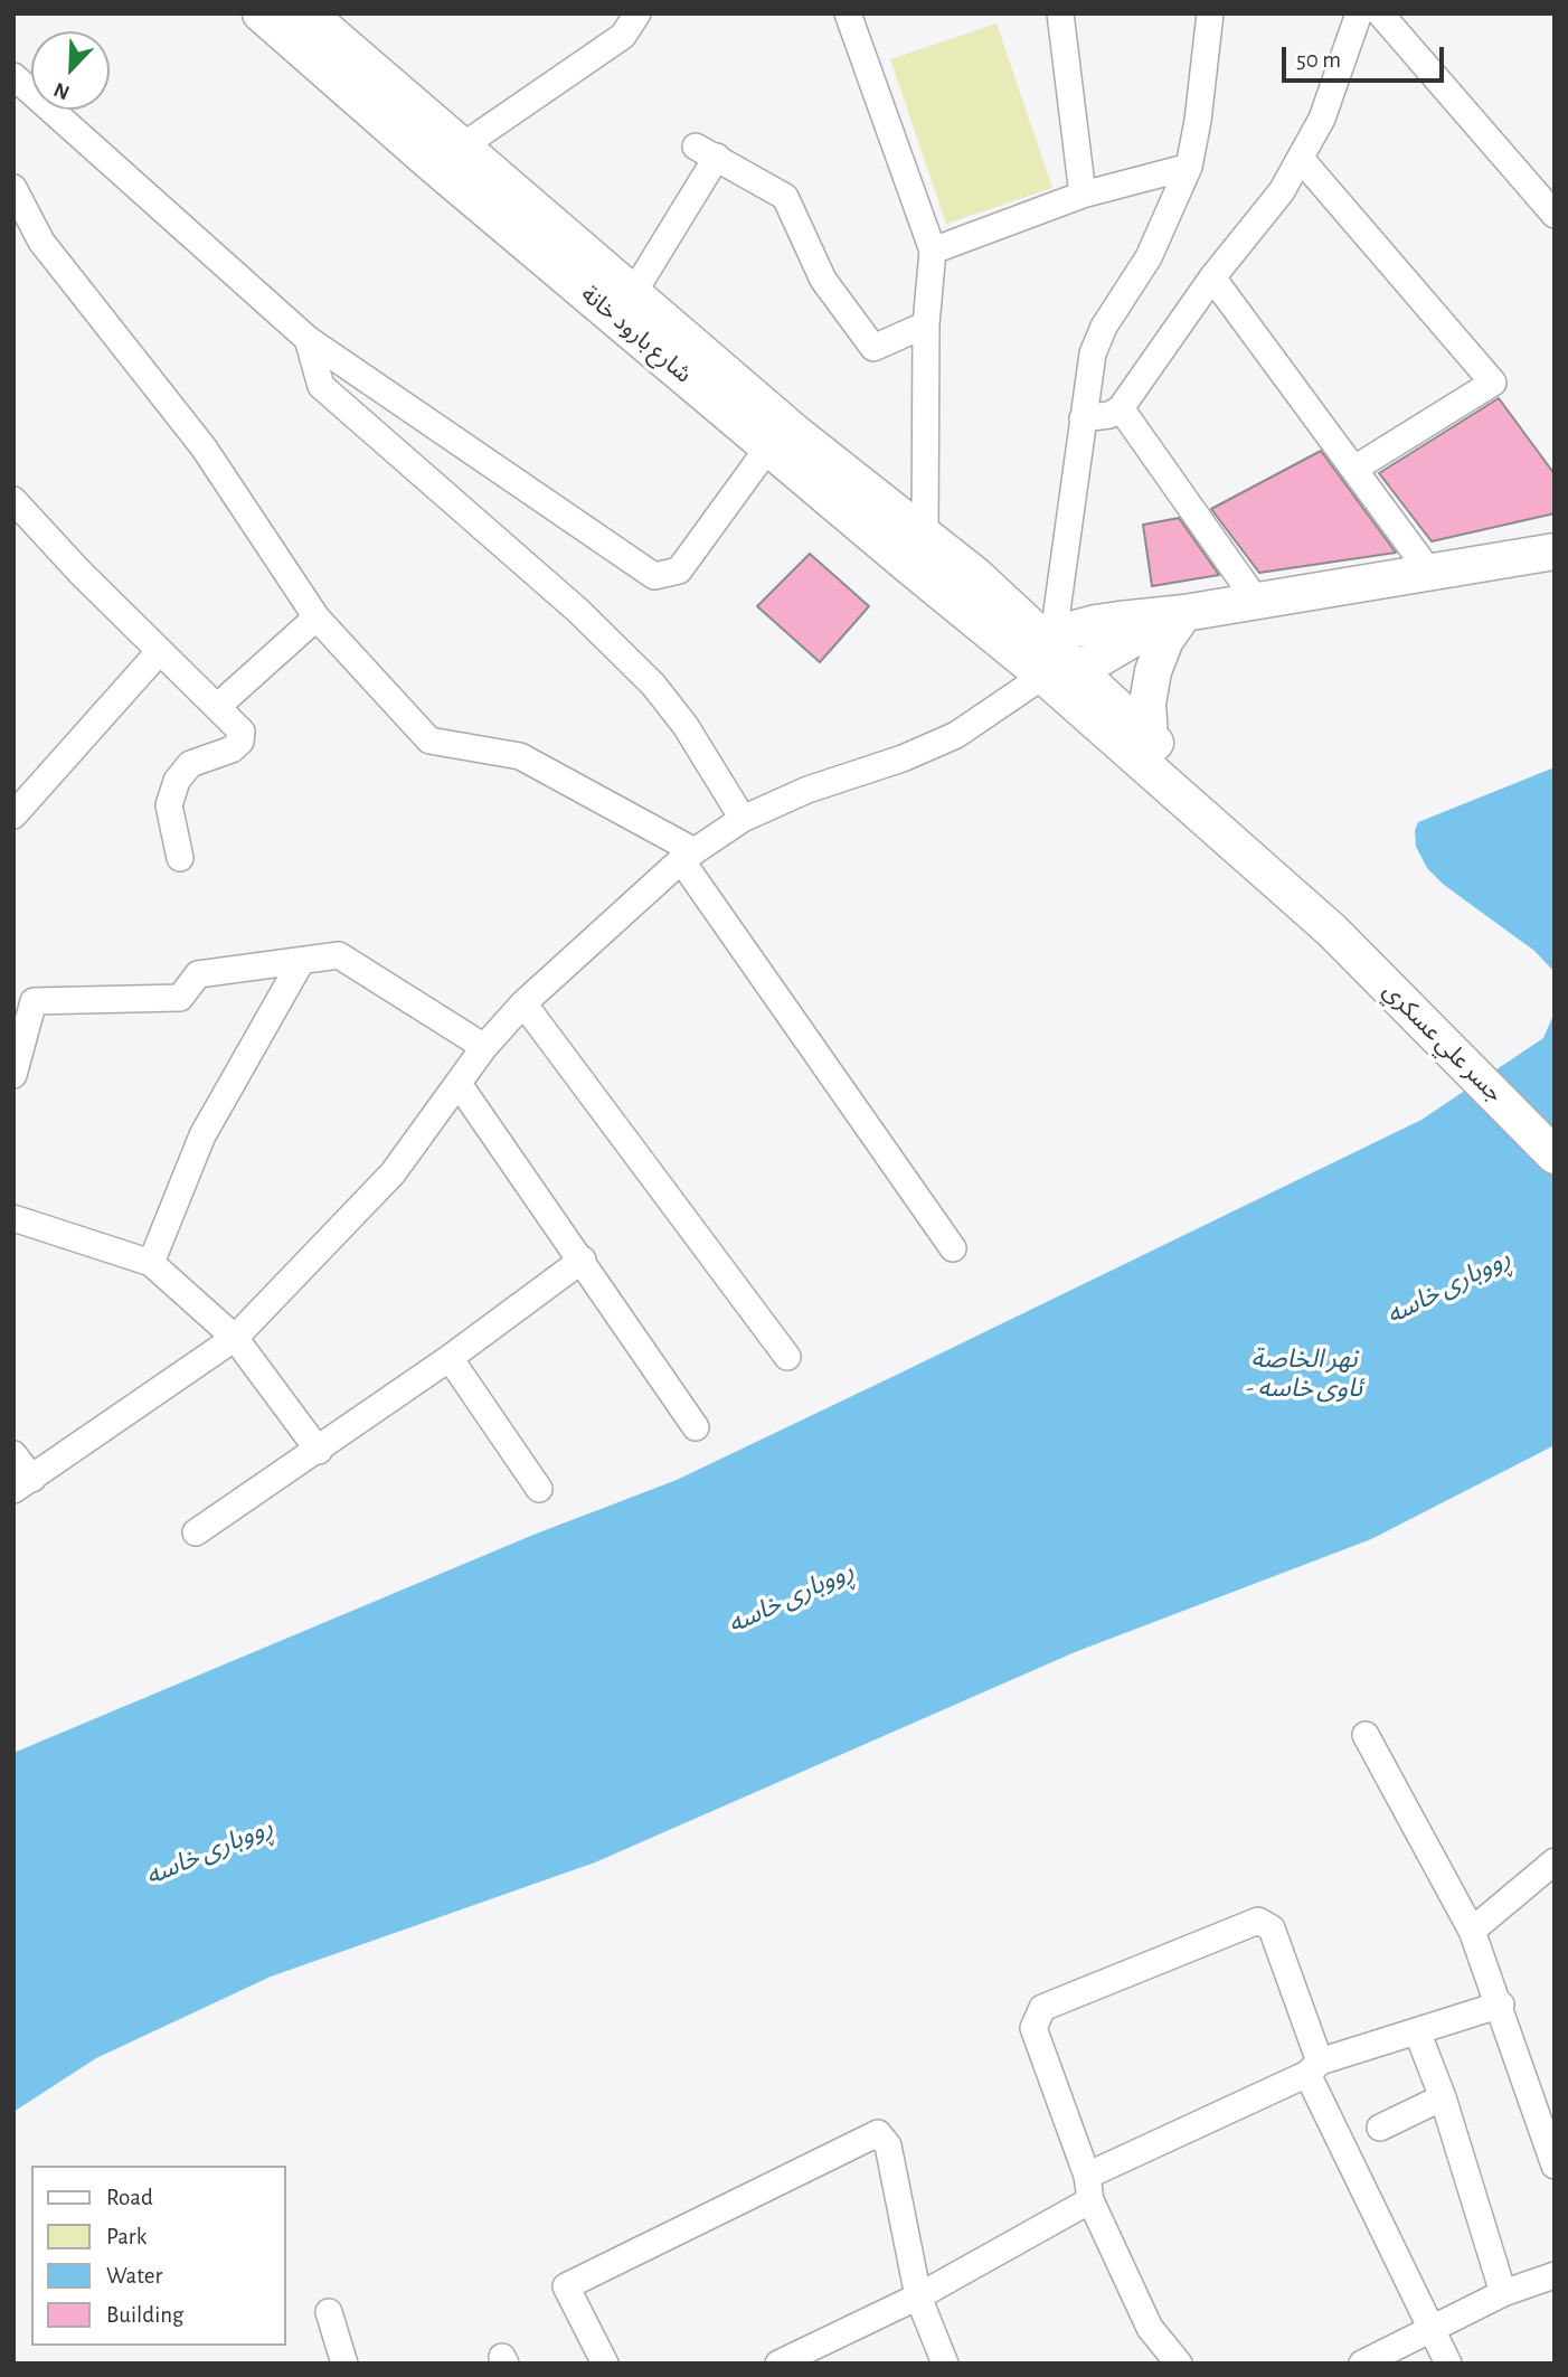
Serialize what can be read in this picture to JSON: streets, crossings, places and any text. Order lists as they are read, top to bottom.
{
  "streets": {
    "main road": ["شارع بارود خانة", "جسر علي عسكري"]
  },
  "water": ["ڕووباری خاسە", "نهر الخاصة - ئاوی خاسە"],
  "legend": [
    "Road",
    "Park",
    "Water",
    "Building"
  ],
  "scale_bar": "50 m",
  "north": "bottom left"
}
